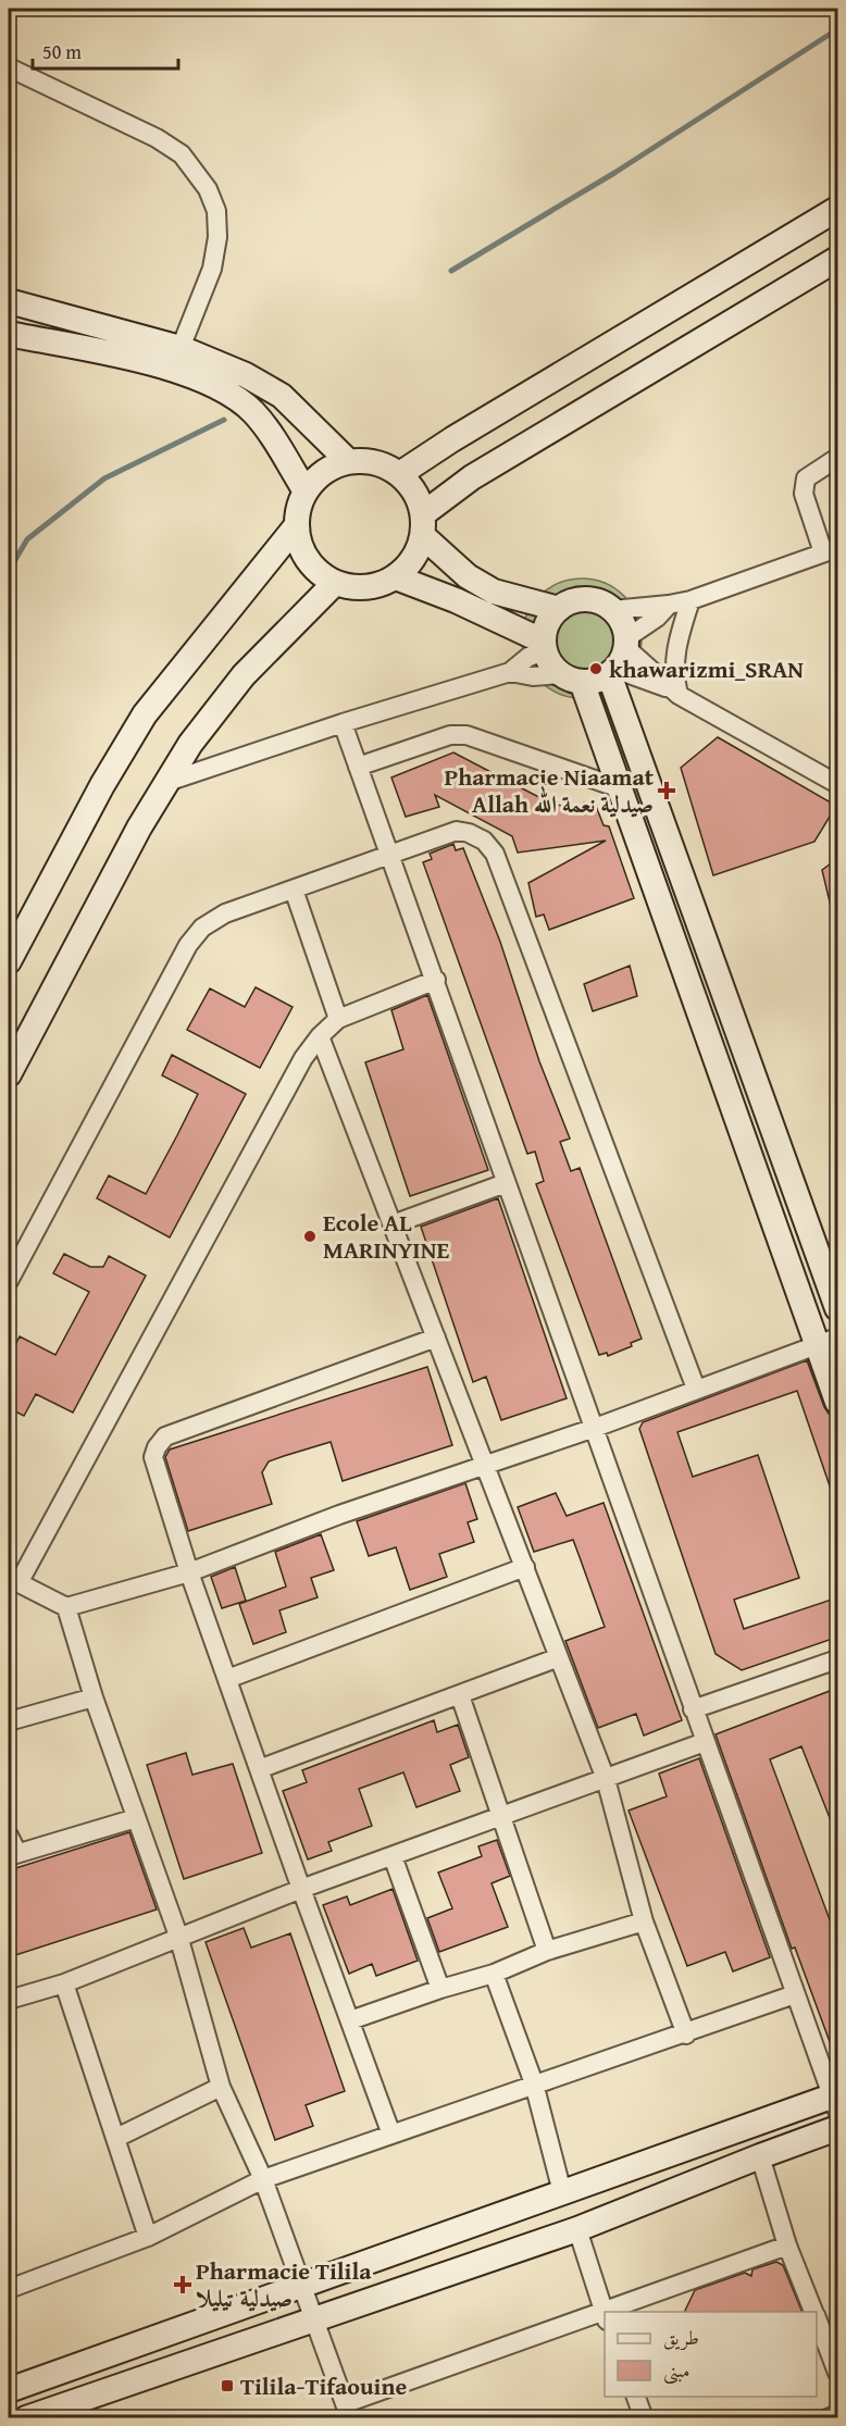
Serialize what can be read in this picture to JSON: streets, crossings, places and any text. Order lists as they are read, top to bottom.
{
  "places": {
    "other": ["khawarizmi_SRAN", "Ecole AL MARINYINE"],
    "health": ["Pharmacie Niaamat Allah صيدلية نعمة الله", "Pharmacie Tilila صيدلية تيليلا"],
    "transit": ["Tilila-Tifaouine"]
  },
  "legend": ["طريق", "مبنى"],
  "scale_bar": "50 m"
}
